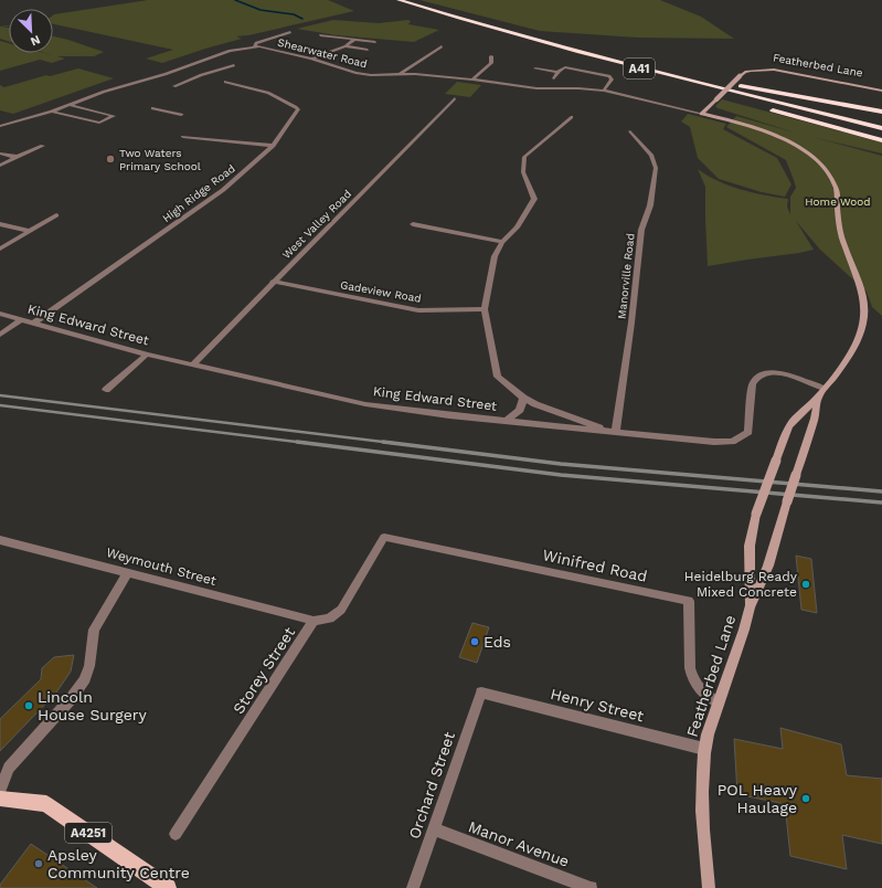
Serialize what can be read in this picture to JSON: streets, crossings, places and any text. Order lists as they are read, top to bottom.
{
  "streets": {
    "highway": ["A41"],
    "main road": ["A4251"],
    "street": [
      "Shearwater Road",
      "Featherbed Lane",
      "High Ridge Road",
      "West Valley Road",
      "Manorville Road",
      "Gadeview Road",
      "King Edward Street",
      "Winifred Road",
      "Weymouth Street",
      "Storey Street",
      "Henry Street",
      "Orchard Street",
      "Manor Avenue"
    ]
  },
  "crossings": [
    ["Shearwater Road", "Featherbed Lane"],
    ["Featherbed Lane", "King Edward Street"],
    ["Featherbed Lane", "Winifred Road"],
    ["Featherbed Lane", "Henry Street"],
    ["High Ridge Road", "King Edward Street"],
    ["West Valley Road", "Gadeview Road"],
    ["West Valley Road", "King Edward Street"],
    ["Manorville Road", "King Edward Street"],
    ["Winifred Road", "Storey Street"],
    ["Weymouth Street", "Storey Street"],
    ["Henry Street", "Orchard Street"],
    ["Orchard Street", "Manor Avenue"]
  ],
  "parks": ["Home Wood"],
  "places": [
    "Two Waters Primary School",
    "Heidelburg Ready Mixed Concrete",
    "Eds",
    "Lincoln House Surgery",
    "POL Heavy Haulage",
    "Apsley Community Centre"
  ],
  "north": "bottom right"
}
